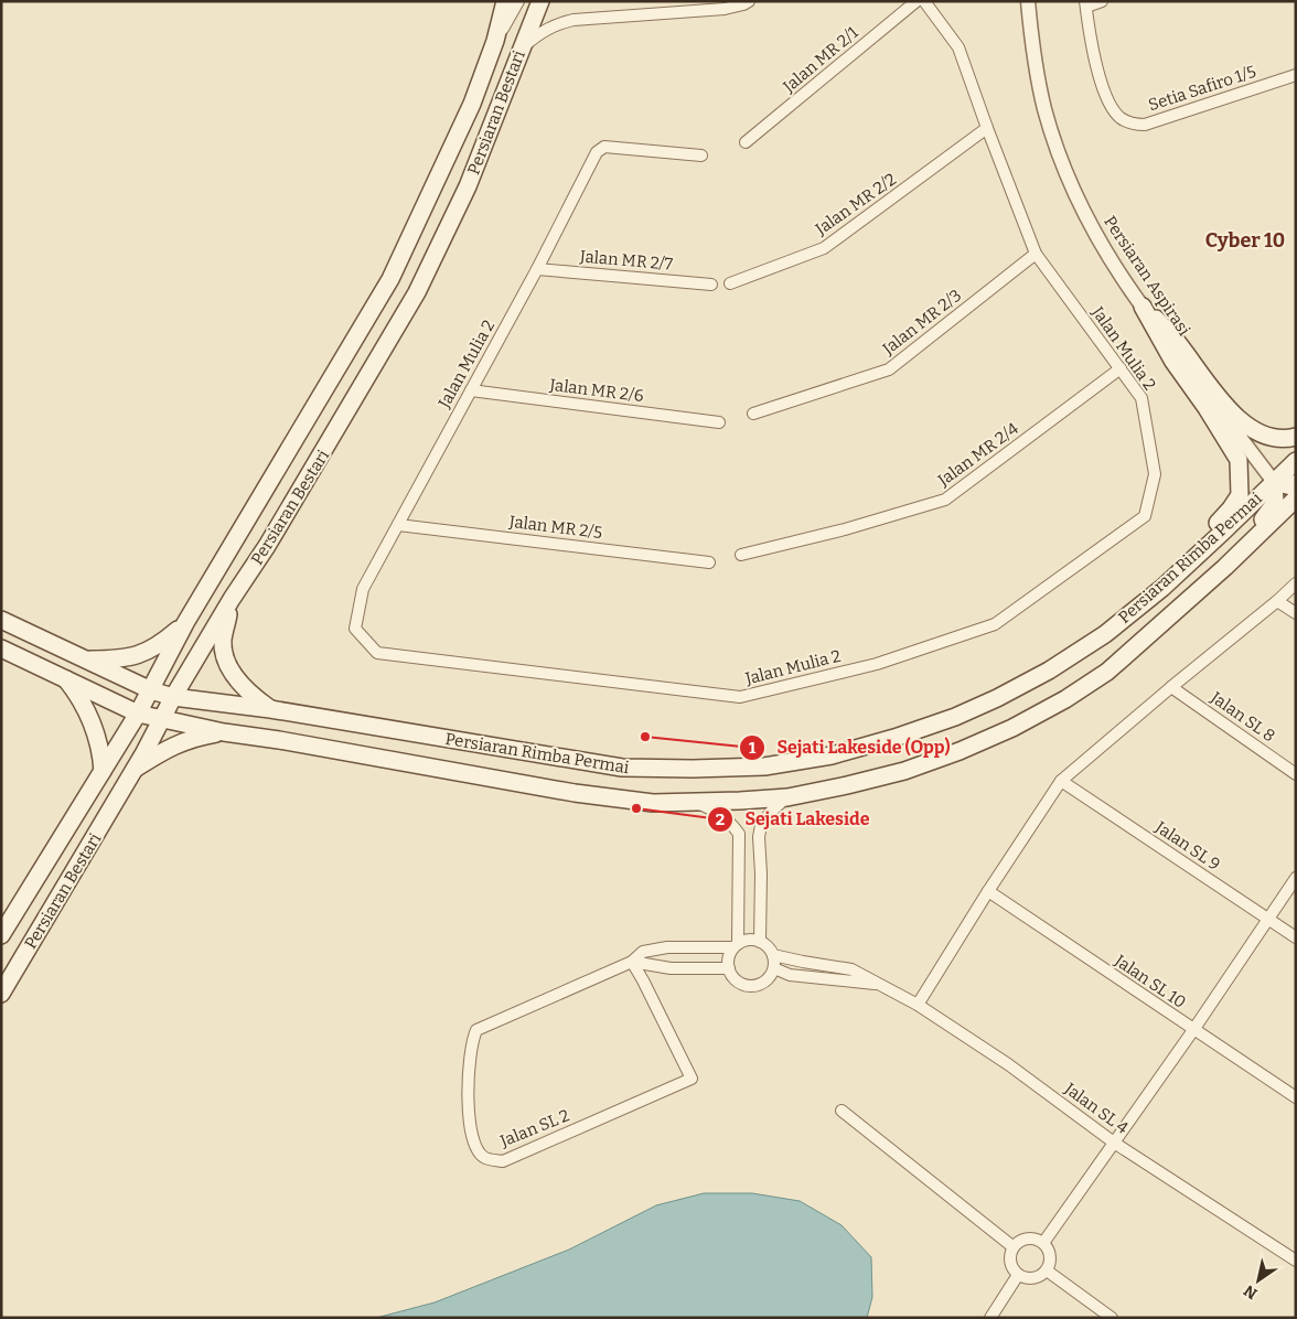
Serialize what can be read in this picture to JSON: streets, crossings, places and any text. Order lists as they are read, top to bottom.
{
  "streets": {
    "main road": ["Persiaran Bestari", "Persiaran Rimba Permai"],
    "street": [
      "Jalan MR 2/1",
      "Setia Safiro 1/5",
      "Jalan MR 2/2",
      "Jalan MR 2/7",
      "Persiaran Aspirasi",
      "Jalan MR 2/3",
      "Jalan Mulia 2",
      "Jalan MR 2/6",
      "Jalan MR 2/4",
      "Jalan MR 2/5",
      "Jalan SL 8",
      "Jalan SL 9",
      "Jalan SL 10",
      "Jalan SL 4",
      "Jalan SL 2"
    ]
  },
  "crossings": [
    ["Persiaran Bestari", "Persiaran Rimba Permai"],
    ["Jalan MR 2/2", "Jalan Mulia 2"],
    ["Jalan MR 2/7", "Jalan Mulia 2"],
    ["Persiaran Aspirasi", "Persiaran Rimba Permai"],
    ["Jalan MR 2/3", "Jalan Mulia 2"],
    ["Jalan Mulia 2", "Jalan MR 2/6"],
    ["Jalan Mulia 2", "Jalan MR 2/4"],
    ["Jalan Mulia 2", "Jalan MR 2/5"],
    ["Jalan SL 4", "Jalan SL 2"]
  ],
  "districts": ["Cyber 10"],
  "places": ["Sejati Lakeside (Opp)", "Sejati Lakeside"],
  "north": "bottom left"
}
